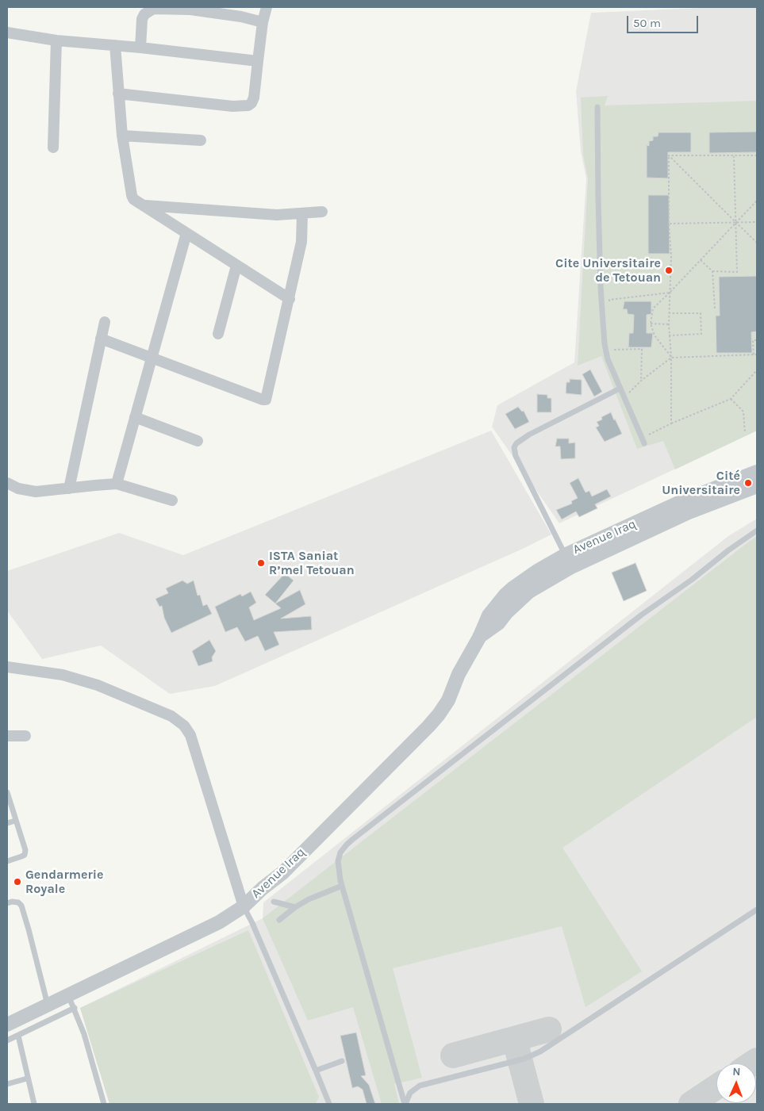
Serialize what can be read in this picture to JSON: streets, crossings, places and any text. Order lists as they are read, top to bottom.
{
  "streets": {
    "street": ["Avenue Iraq"]
  },
  "places": [
    "Cite Universitaire de Tetouan",
    "Cité Universitaire",
    "ISTA Saniat R’mel Tetouan",
    "Gendarmerie Royale"
  ],
  "scale_bar": "50 m",
  "north": "top"
}
